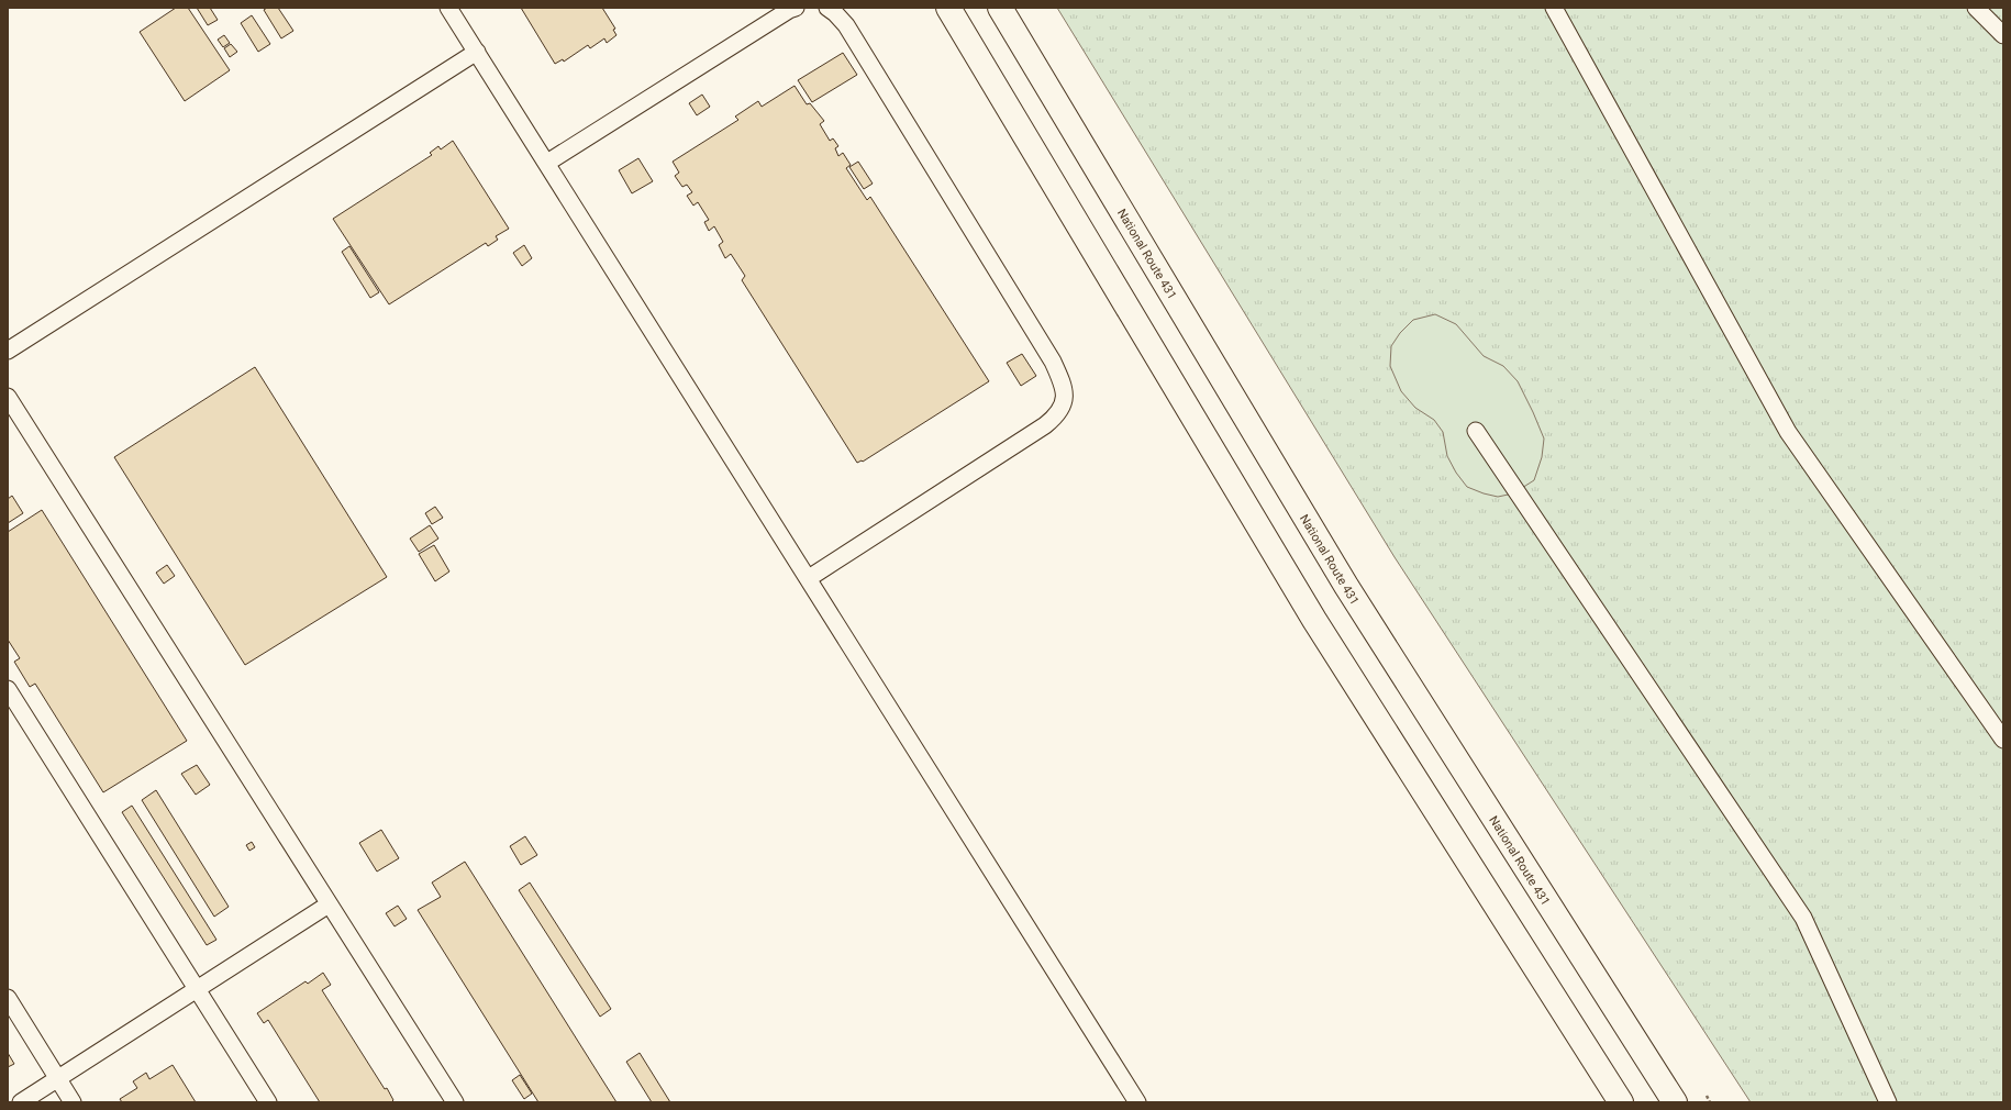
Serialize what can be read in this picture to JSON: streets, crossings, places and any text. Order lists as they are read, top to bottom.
{
  "streets": {
    "highway": ["National Route 431"]
  }
}
